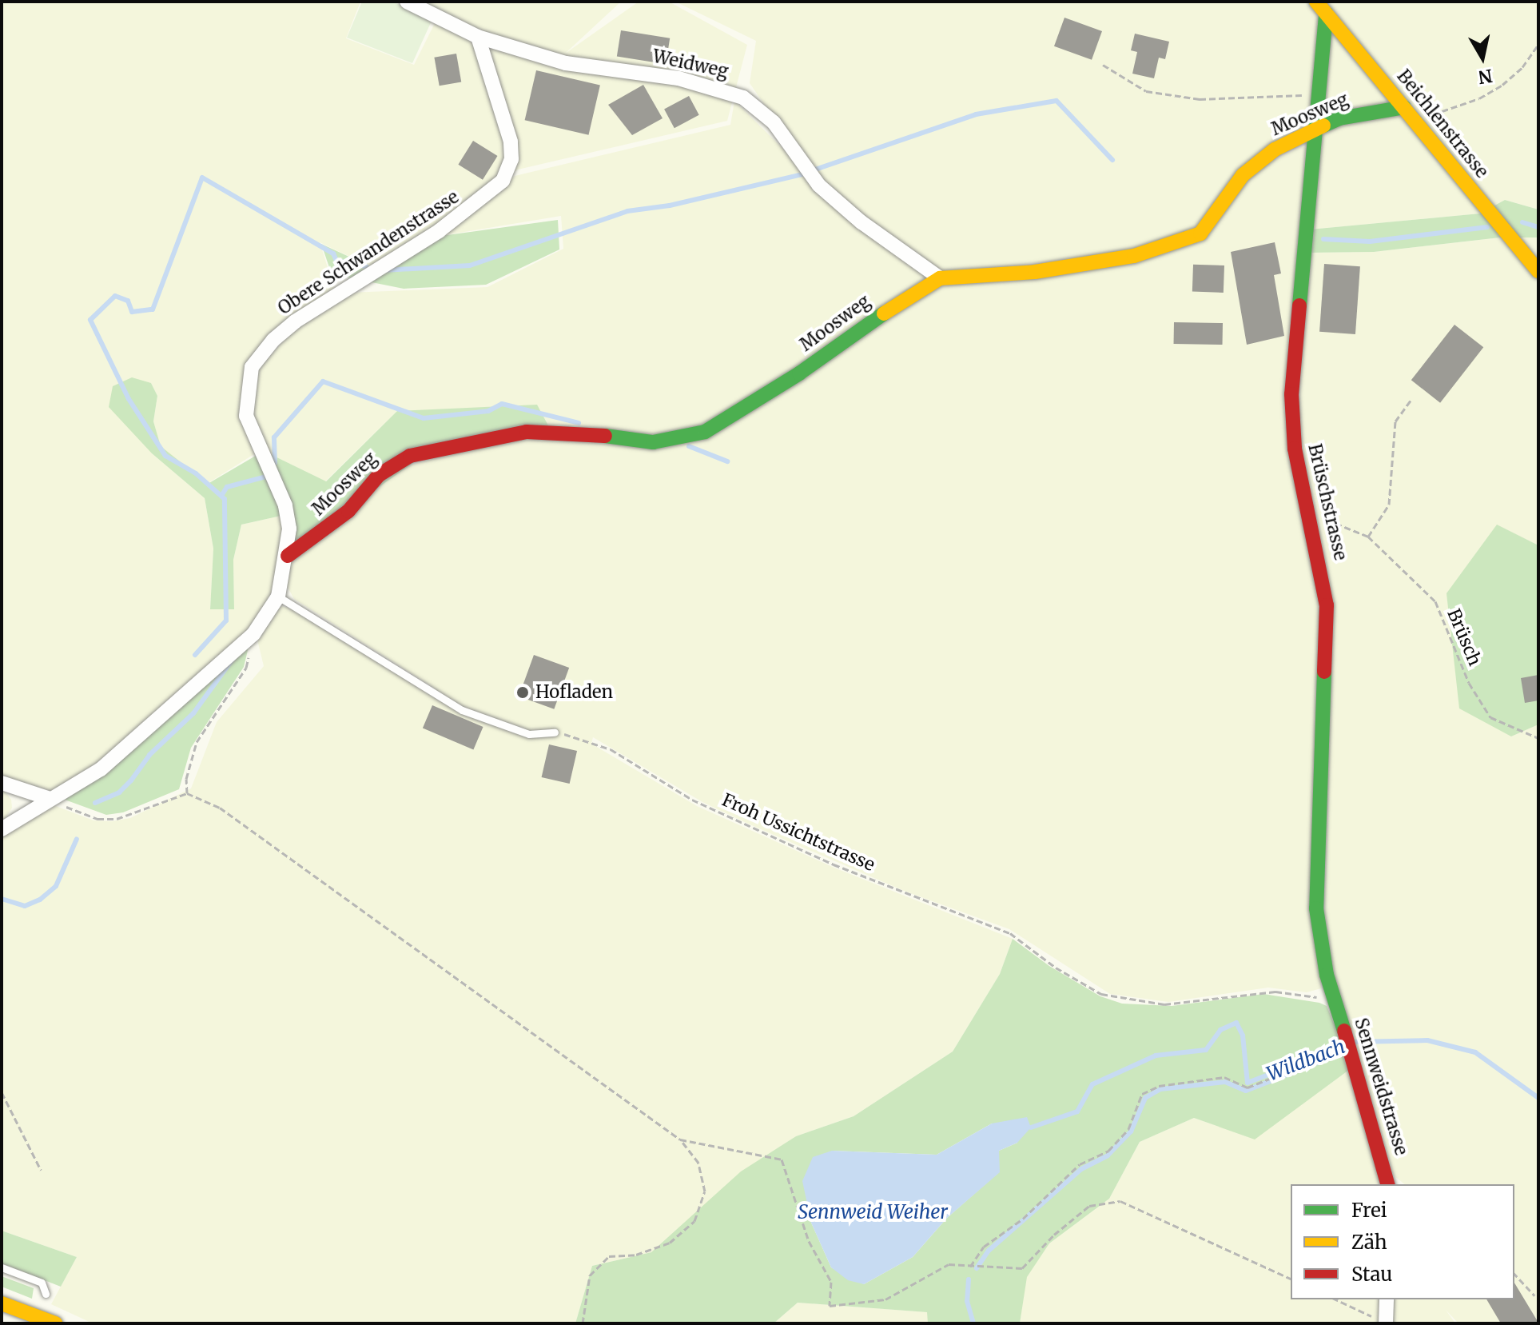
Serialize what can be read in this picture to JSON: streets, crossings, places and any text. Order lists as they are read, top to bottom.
{
  "streets": {
    "main road": [
      "Moosweg",
      "Beichlenstrasse",
      "Brüschstrasse",
      "Sennweidstrasse"
    ],
    "street": ["Weidweg", "Obere Schwandenstrasse"],
    "path": ["Brüsch", "Froh Ussichtstrasse"]
  },
  "crossings": [
    ["Weidweg", "Moosweg"],
    ["Weidweg", "Obere Schwandenstrasse"],
    ["Moosweg", "Beichlenstrasse"],
    ["Moosweg", "Obere Schwandenstrasse"],
    ["Moosweg", "Brüschstrasse"],
    ["Beichlenstrasse", "Brüschstrasse"],
    ["Brüschstrasse", "Brüsch"],
    ["Brüschstrasse", "Froh Ussichtstrasse"],
    ["Brüschstrasse", "Sennweidstrasse"],
    ["Froh Ussichtstrasse", "Sennweidstrasse"]
  ],
  "water": ["Wildbach", "Sennweid Weiher"],
  "places": ["Hofladen"],
  "legend": ["Frei", "Zäh", "Stau"],
  "north": "bottom"
}
